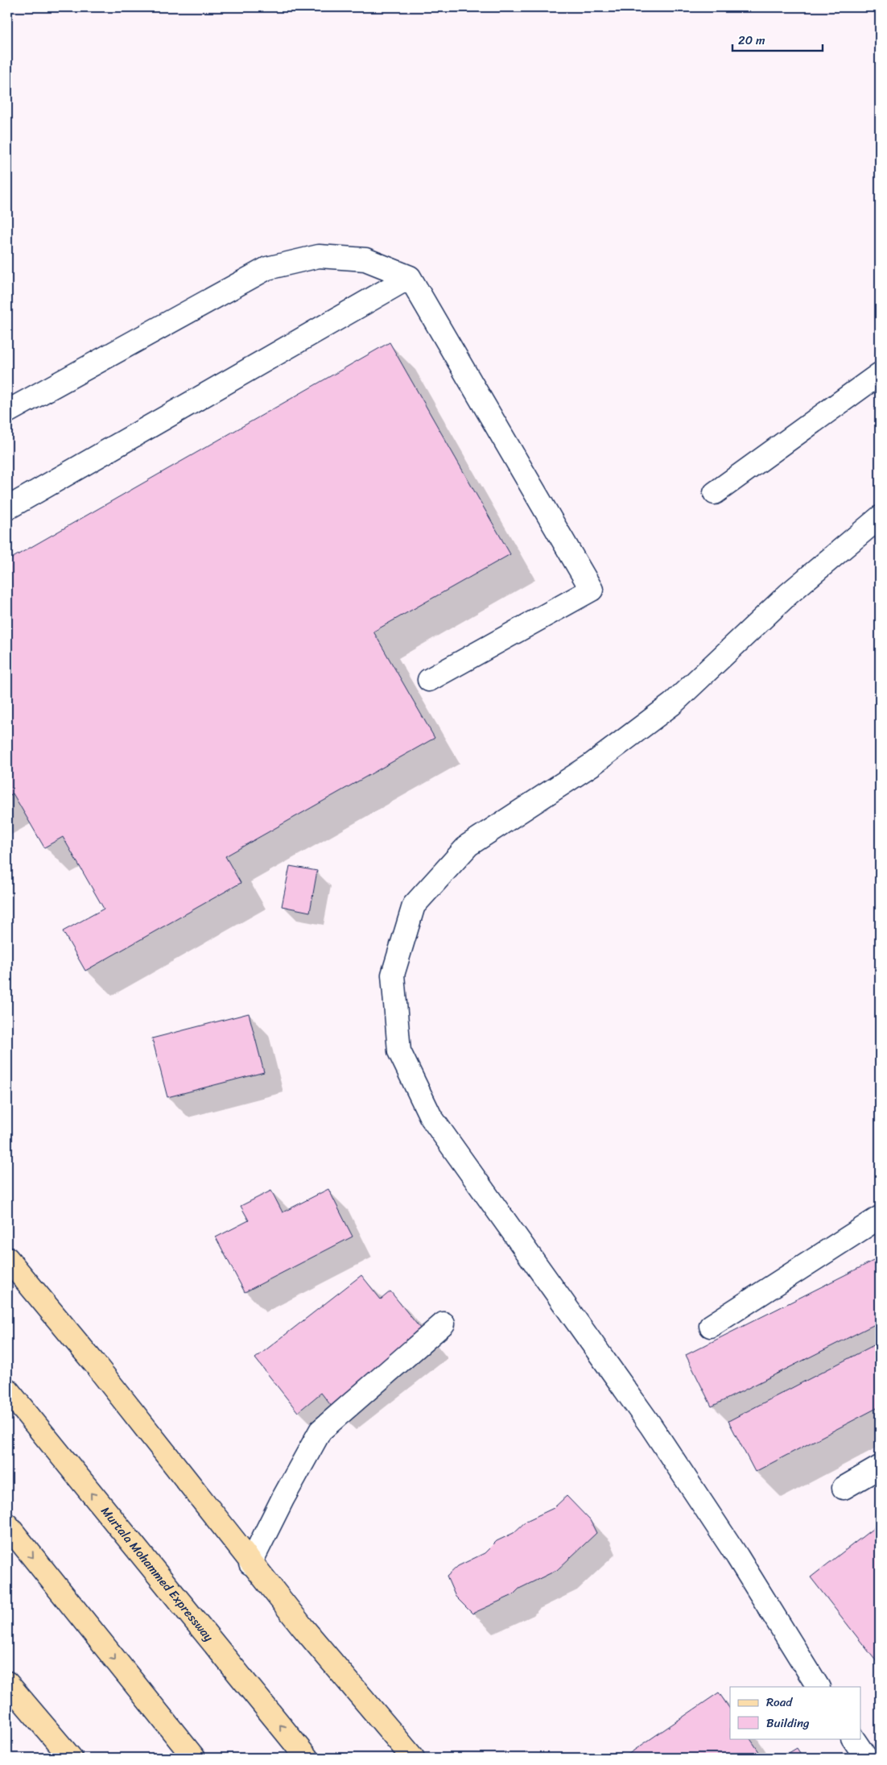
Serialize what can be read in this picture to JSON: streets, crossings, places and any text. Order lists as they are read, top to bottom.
{
  "streets": {
    "main road": ["Murtala Mohammed Expressway"]
  },
  "legend": ["Road", "Building"],
  "scale_bar": "20 m"
}
